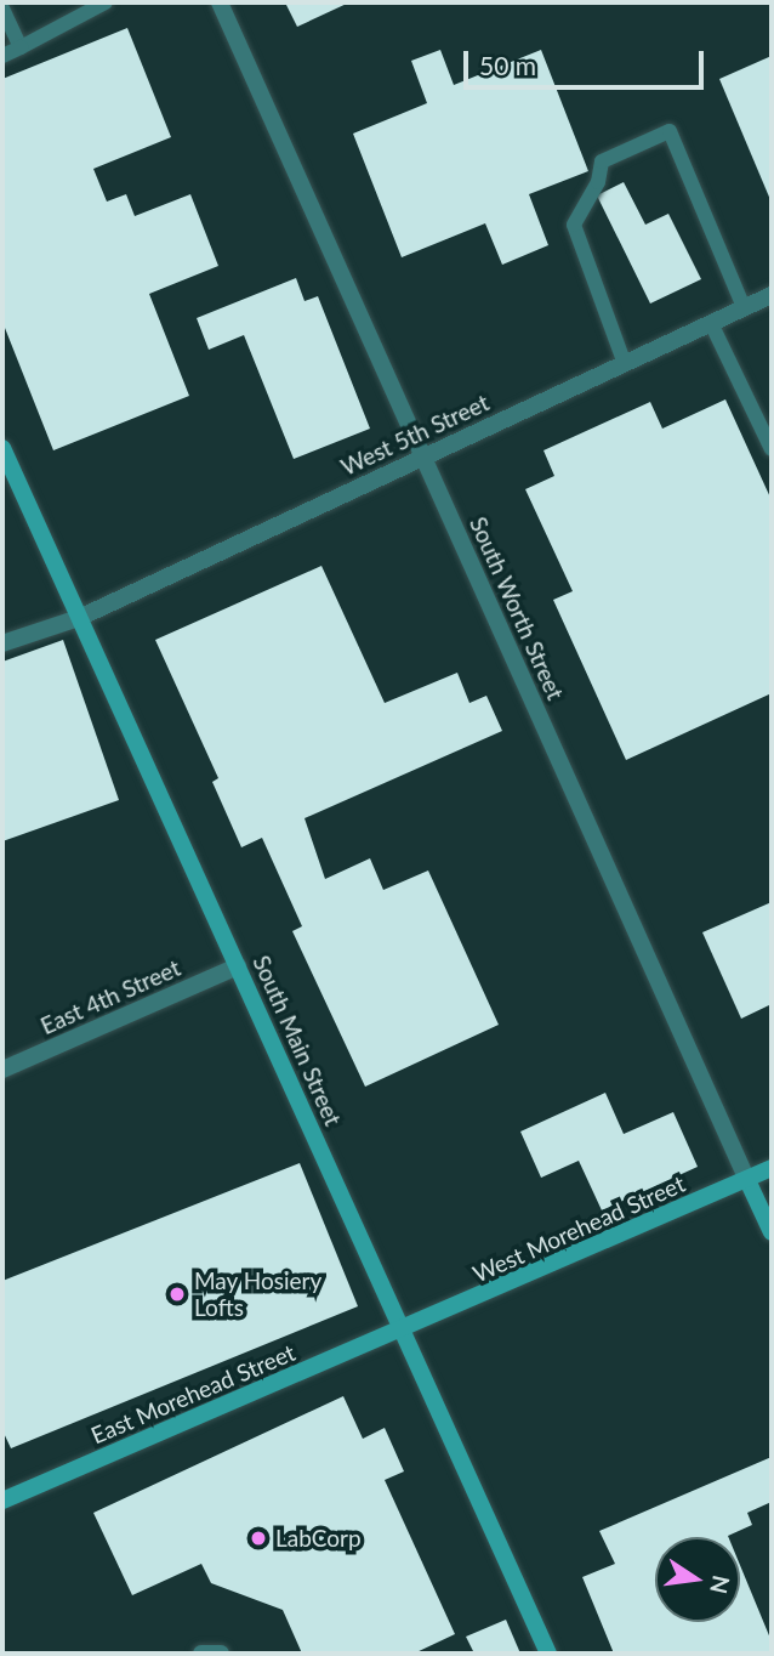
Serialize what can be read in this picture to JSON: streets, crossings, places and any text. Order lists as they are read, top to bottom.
{
  "streets": {
    "street": [
      "West 5th Street",
      "South Worth Street",
      "East 4th Street",
      "South Main Street",
      "West Morehead Street",
      "East Morehead Street"
    ]
  },
  "crossings": [
    ["West 5th Street", "South Worth Street"],
    ["West 5th Street", "South Main Street"],
    ["South Worth Street", "West Morehead Street"],
    ["East 4th Street", "South Main Street"],
    ["South Main Street", "West Morehead Street"],
    ["South Main Street", "East Morehead Street"],
    ["West Morehead Street", "East Morehead Street"]
  ],
  "places": ["May Hosiery Lofts", "LabCorp"],
  "scale_bar": "50 m",
  "north": "right"
}
